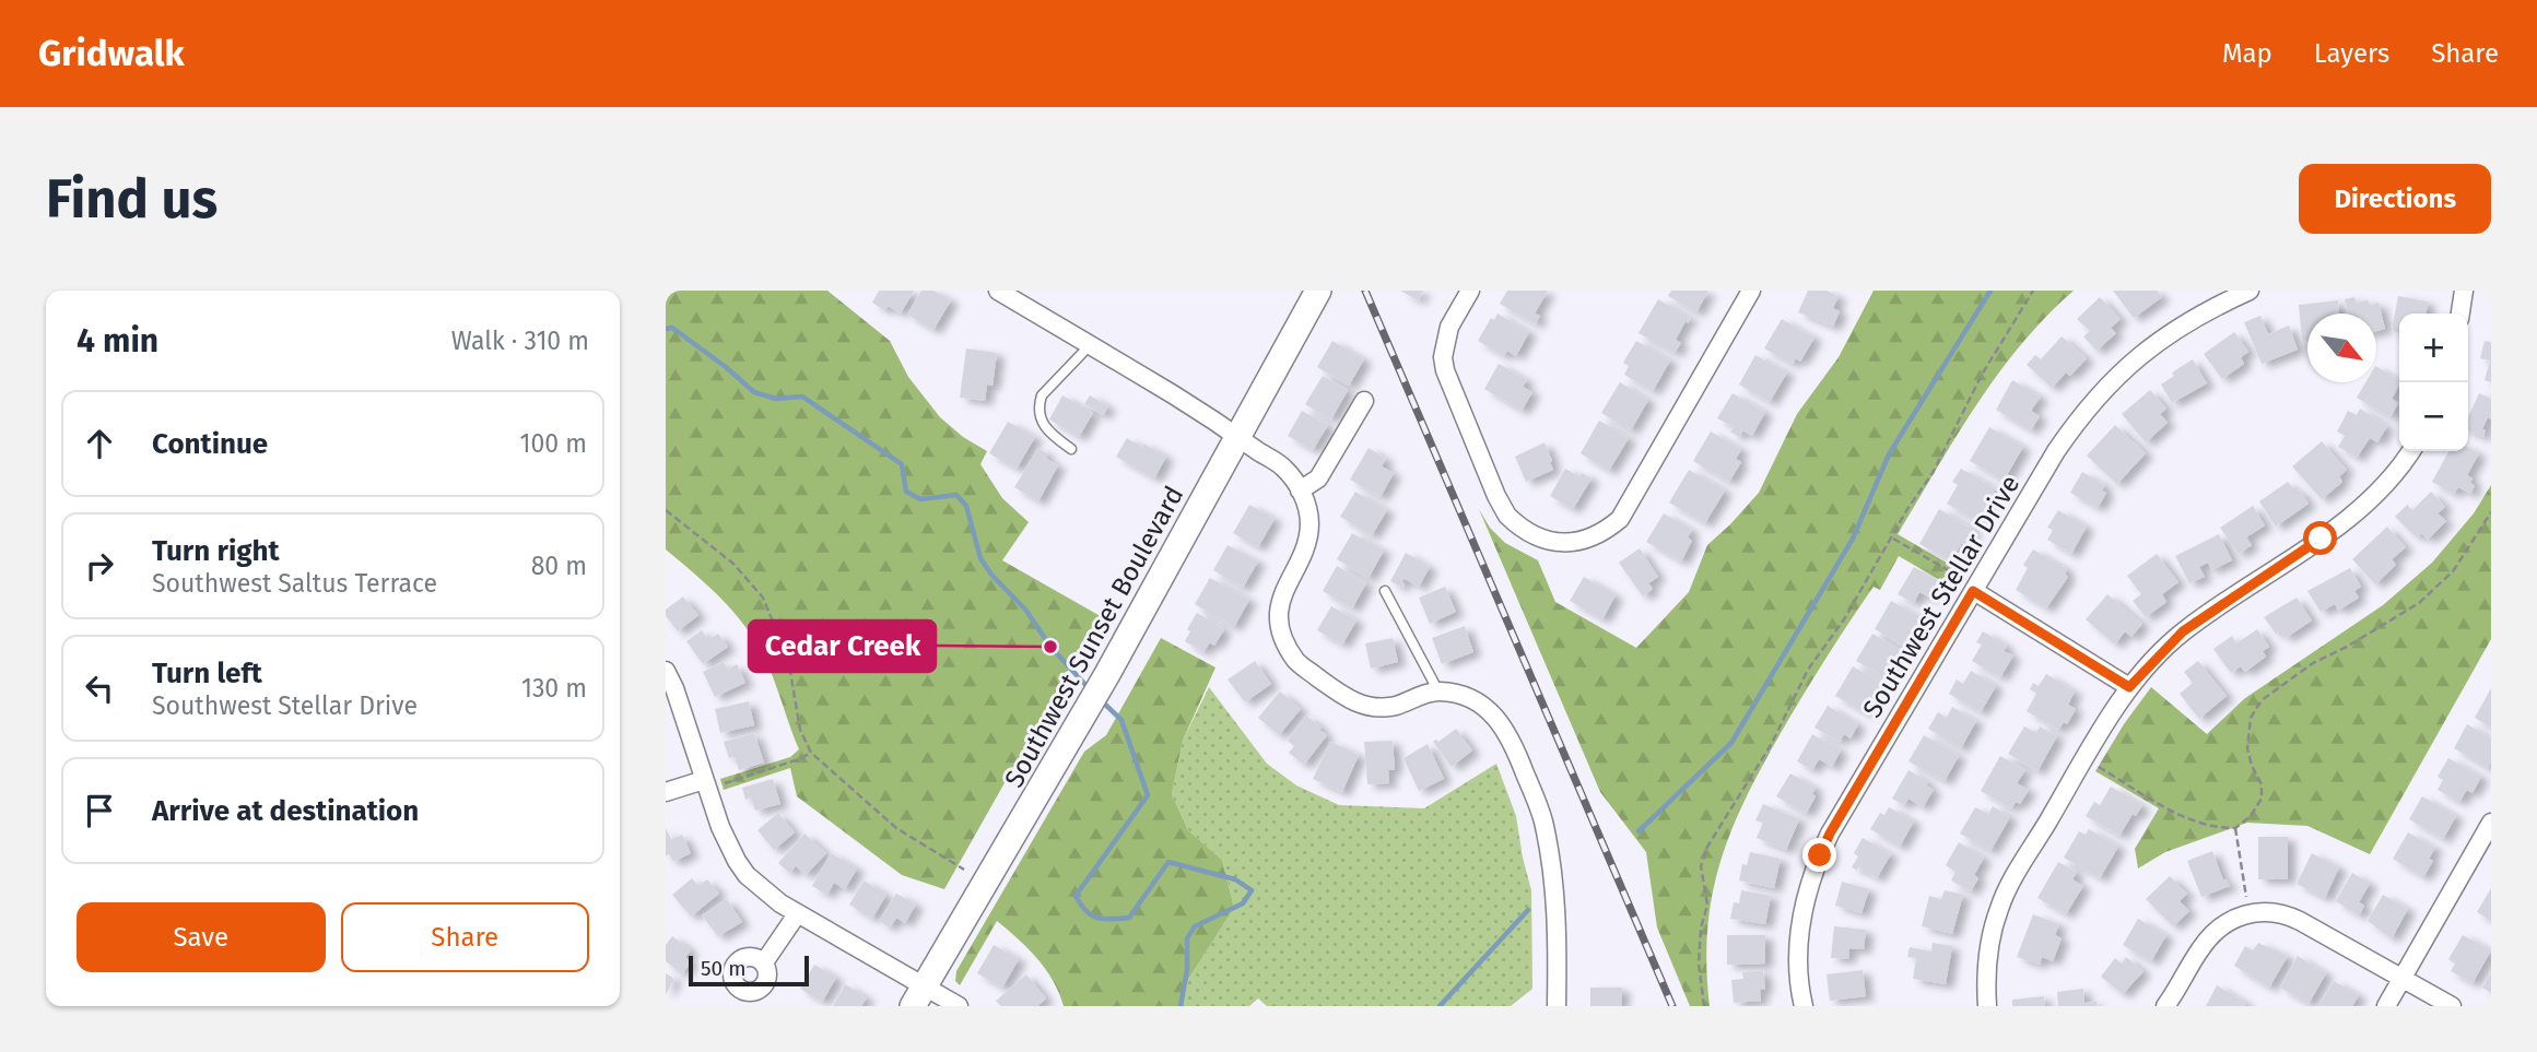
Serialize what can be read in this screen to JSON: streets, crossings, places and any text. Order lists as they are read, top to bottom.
{
  "streets": {
    "main road": ["Southwest Sunset Boulevard"],
    "street": ["Southwest Stellar Drive"]
  },
  "places": ["Cedar Creek"],
  "scale_bar": "50 m",
  "north": "bottom right",
  "page": {
    "header": "Gridwalk",
    "nav": ["Map", "Layers", "Share"],
    "buttons": [
      "Directions",
      ["Save", "Share"]
    ],
    "title": "Find us",
    "heading": ["4 min", "Walk · 310 m"],
    "map_buttons": ["+", "−"],
    "list": [
      ["Continue", "100 m"],
      ["Turn right", "Southwest Saltus Terrace", "80 m"],
      ["Turn left", "Southwest Stellar Drive", "130 m"],
      "Arrive at destination"
    ],
    "scale": "50 m"
  }
}
